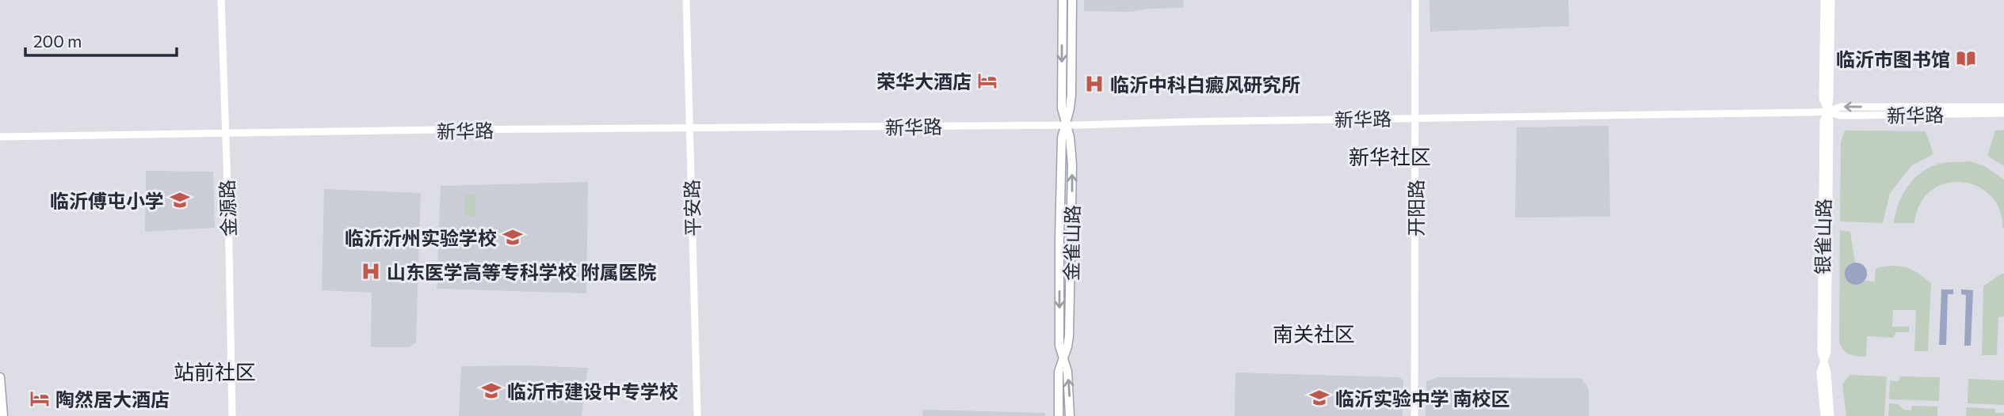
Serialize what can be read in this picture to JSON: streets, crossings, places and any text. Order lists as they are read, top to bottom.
{
  "streets": {
    "main road": [
      "新华路",
      "金源路",
      "平安路",
      "开阳路",
      "银雀山路",
      "金雀山路"
    ]
  },
  "crossings": [
    ["新华路", "金源路"],
    ["新华路", "平安路"],
    ["新华路", "开阳路"],
    ["新华路", "银雀山路"],
    ["新华路", "金雀山路"]
  ],
  "districts": ["新华社区", "南关社区", "站前社区"],
  "places": {
    "library": ["临沂市图书馆"],
    "hotel": ["荣华大酒店", "陶然居大酒店"],
    "hospital": ["临沂中科白癜风研究所", "山东医学高等专科学校 附属医院"],
    "school or university": [
      "临沂傅屯小学",
      "临沂沂州实验学校",
      "临沂市建设中专学校",
      "临沂实验中学 南校区"
    ]
  },
  "scale_bar": "200 m"
}
